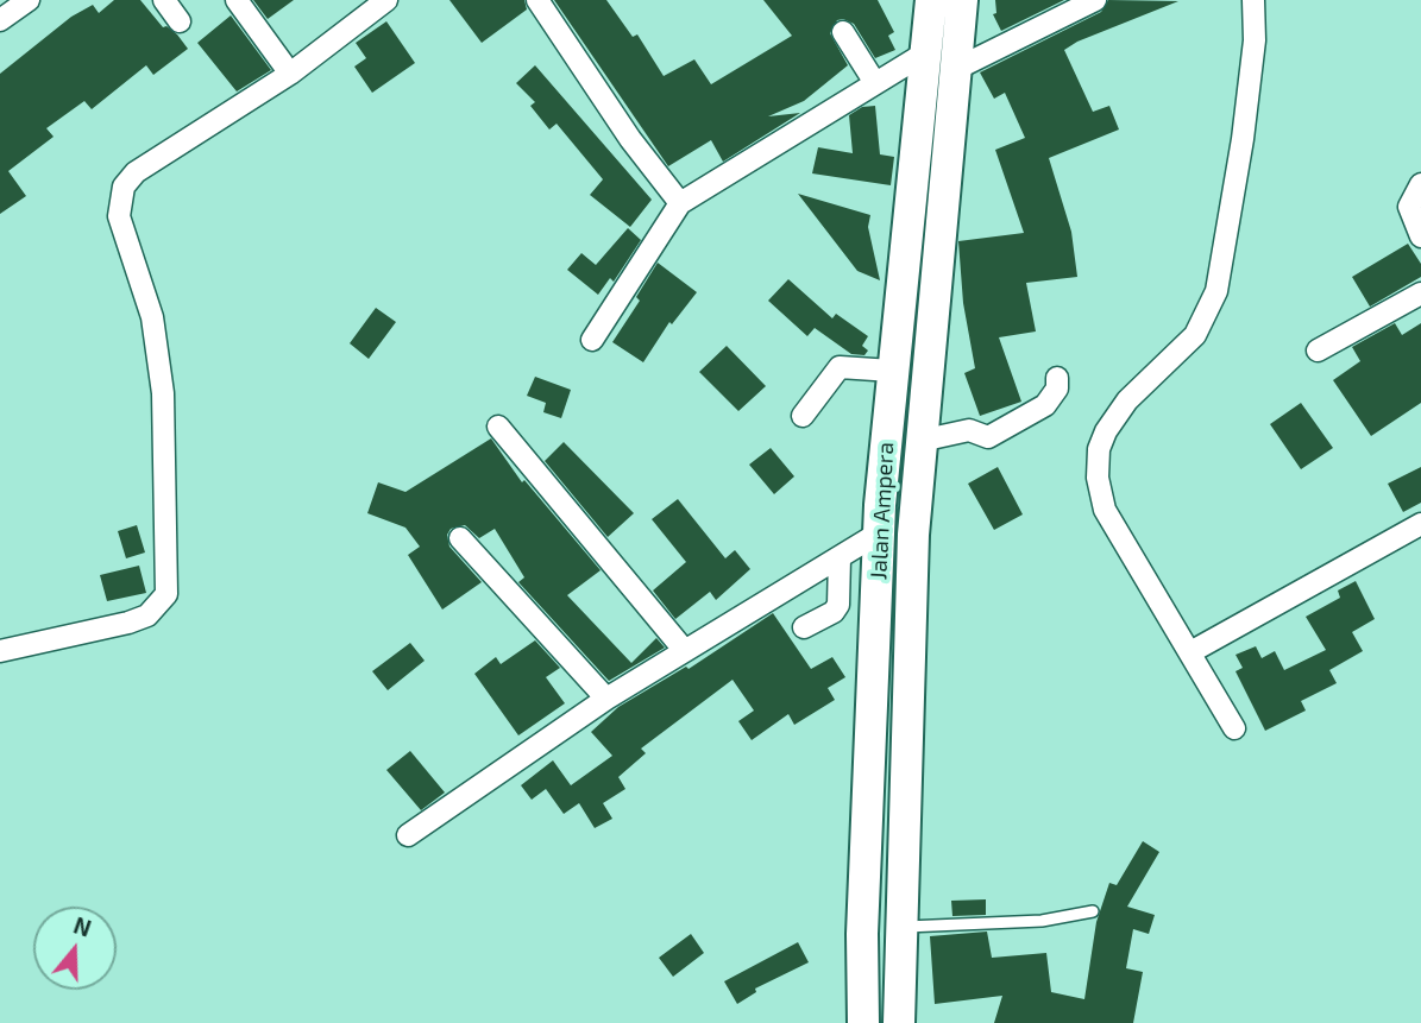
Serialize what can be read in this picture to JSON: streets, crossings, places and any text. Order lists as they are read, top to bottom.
{
  "streets": {
    "main road": ["Jalan Ampera"]
  },
  "north": "top"
}
